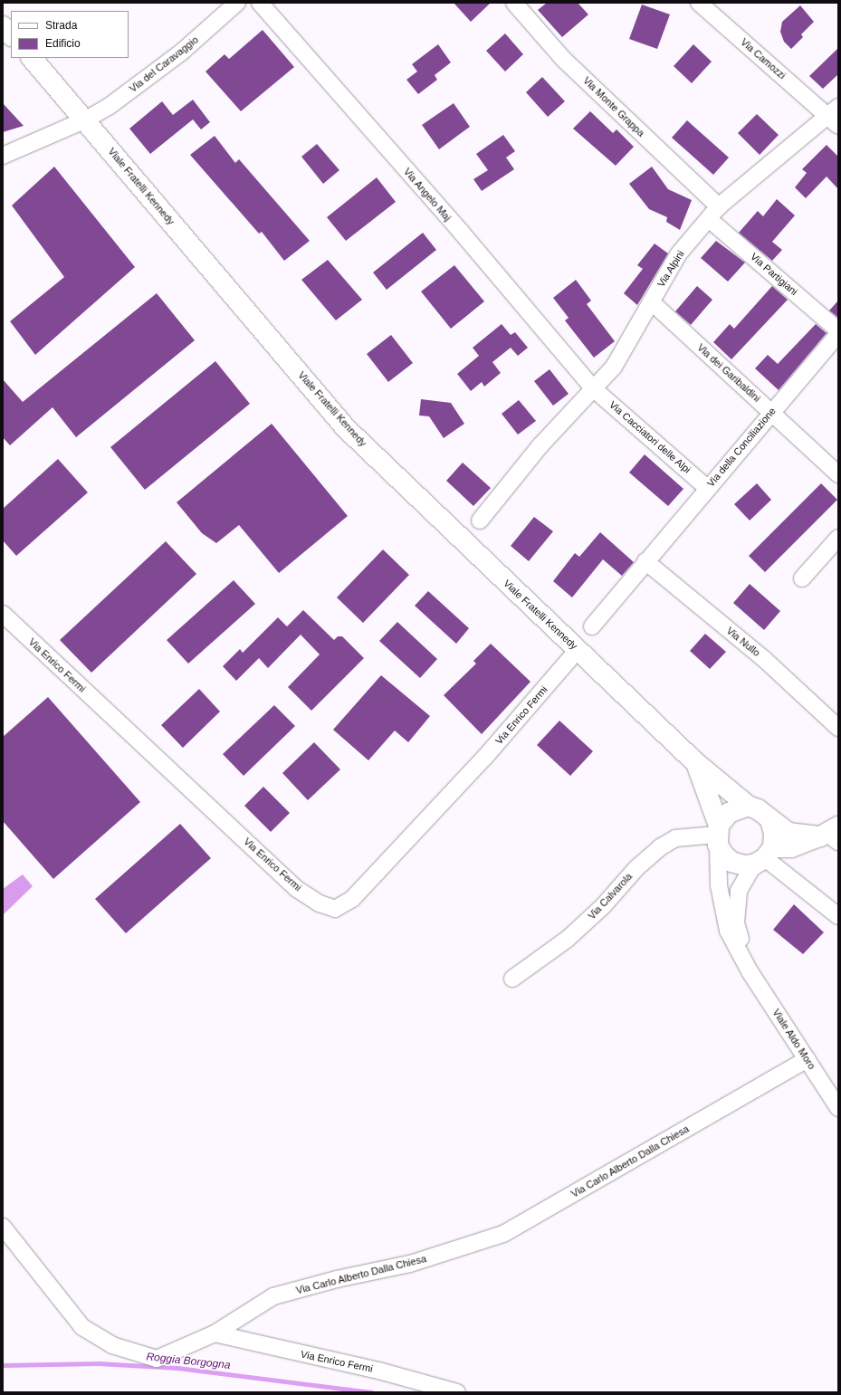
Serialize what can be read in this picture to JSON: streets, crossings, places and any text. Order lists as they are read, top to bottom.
{
  "streets": {
    "street": [
      "Via Camozzi",
      "Via del Caravaggio",
      "Via Monte Grappa",
      "Viale Fratelli Kennedy",
      "Via Angelo Maj",
      "Via Alpini",
      "Via Partigiani",
      "Via dei Garibaldini",
      "Via Cacciatori delle Alpi",
      "Via della Conciliazione",
      "Via Nullo",
      "Via Enrico Fermi",
      "Via Calvarola",
      "Viale Aldo Moro",
      "Via Carlo Alberto Dalla Chiesa"
    ]
  },
  "crossings": [
    ["Via Camozzi", "Via Alpini"],
    ["Via del Caravaggio", "Viale Fratelli Kennedy"],
    ["Via Monte Grappa", "Via Alpini"],
    ["Via Monte Grappa", "Via Partigiani"],
    ["Viale Fratelli Kennedy", "Via Enrico Fermi"],
    ["Viale Fratelli Kennedy", "Via Calvarola"],
    ["Viale Fratelli Kennedy", "Viale Aldo Moro"],
    ["Via Angelo Maj", "Via Alpini"],
    ["Via Angelo Maj", "Via Cacciatori delle Alpi"],
    ["Via Alpini", "Via Partigiani"],
    ["Via Alpini", "Via dei Garibaldini"],
    ["Via Alpini", "Via Cacciatori delle Alpi"],
    ["Via dei Garibaldini", "Via della Conciliazione"],
    ["Via Cacciatori delle Alpi", "Via della Conciliazione"],
    ["Via della Conciliazione", "Via Nullo"],
    ["Via Enrico Fermi", "Via Carlo Alberto Dalla Chiesa"],
    ["Via Calvarola", "Viale Aldo Moro"],
    ["Viale Aldo Moro", "Via Carlo Alberto Dalla Chiesa"]
  ],
  "water": ["Roggia Borgogna"],
  "legend": ["Strada", "Edificio"]
}
